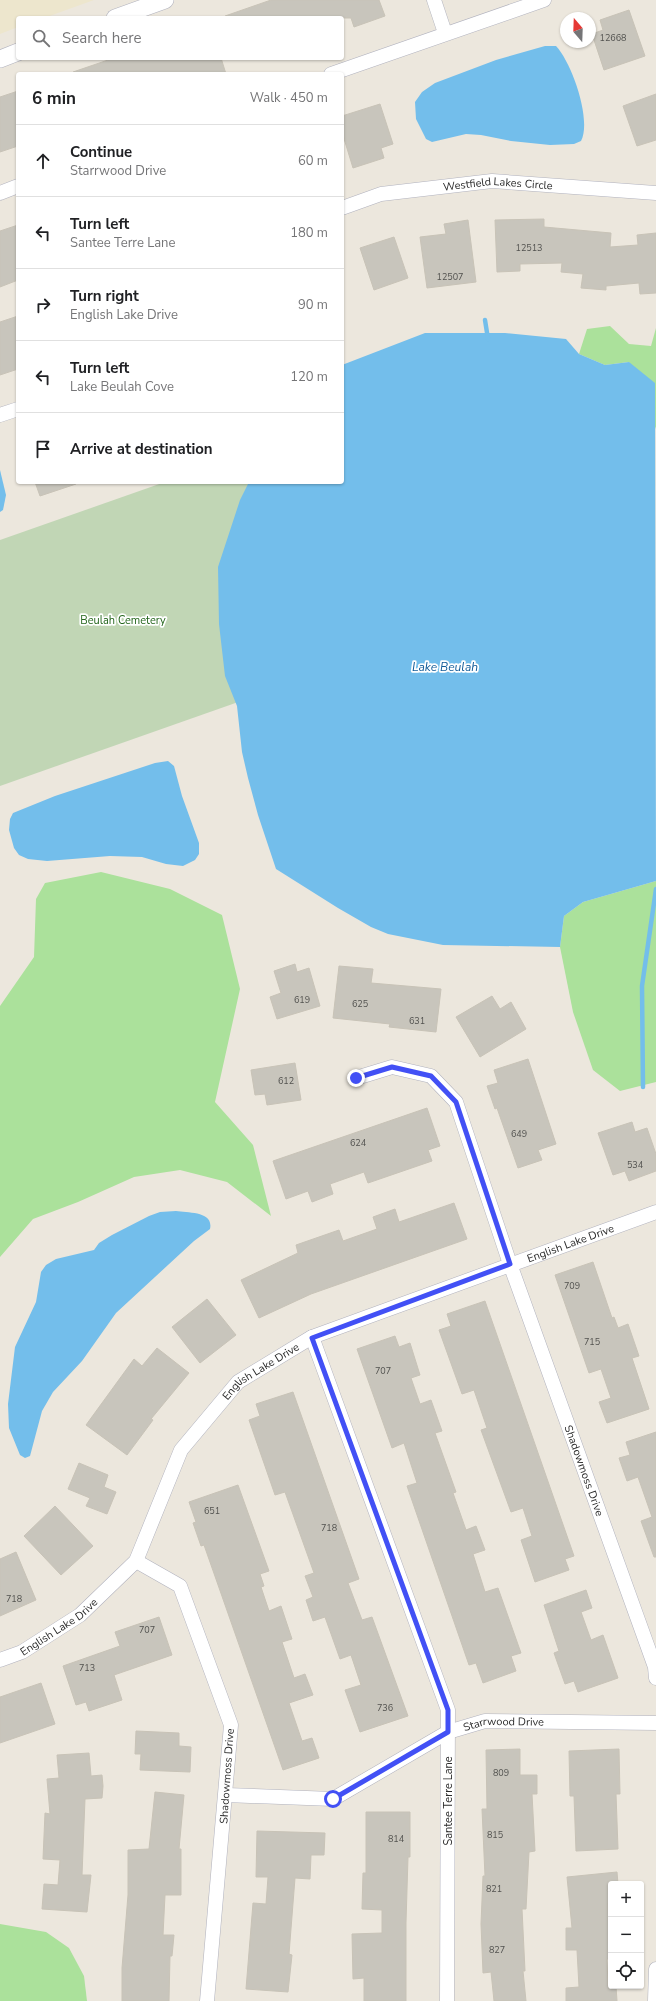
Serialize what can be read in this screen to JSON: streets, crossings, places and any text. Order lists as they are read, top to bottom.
{
  "streets": {
    "street": [
      "Westfield Lakes Circle",
      "English Lake Drive",
      "Shadowmoss Drive",
      "Starrwood Drive",
      "Santee Terre Lane"
    ]
  },
  "crossings": [
    ["English Lake Drive", "Shadowmoss Drive"],
    ["English Lake Drive", "Santee Terre Lane"],
    ["Shadowmoss Drive", "Starrwood Drive"],
    ["Starrwood Drive", "Santee Terre Lane"]
  ],
  "water": ["Lake Beulah"],
  "parks": ["Beulah Cemetery"],
  "house_numbers": [
    "12668",
    "12513",
    "12507",
    "619",
    "625",
    "631",
    "612",
    "649",
    "624",
    "534",
    "709",
    "715",
    "707",
    "651",
    "718",
    "718",
    "707",
    "713",
    "736",
    "809",
    "815",
    "814",
    "821",
    "827"
  ],
  "north": "top",
  "page": {
    "search": "Search here",
    "heading": ["6 min", "Walk · 450 m"],
    "list": [
      ["Continue", "Starrwood Drive", "60 m"],
      ["Turn left", "Santee Terre Lane", "180 m"],
      ["Turn right", "English Lake Drive", "90 m"],
      ["Turn left", "Lake Beulah Cove", "120 m"],
      "Arrive at destination"
    ],
    "map_buttons": ["+", "−"]
  }
}
